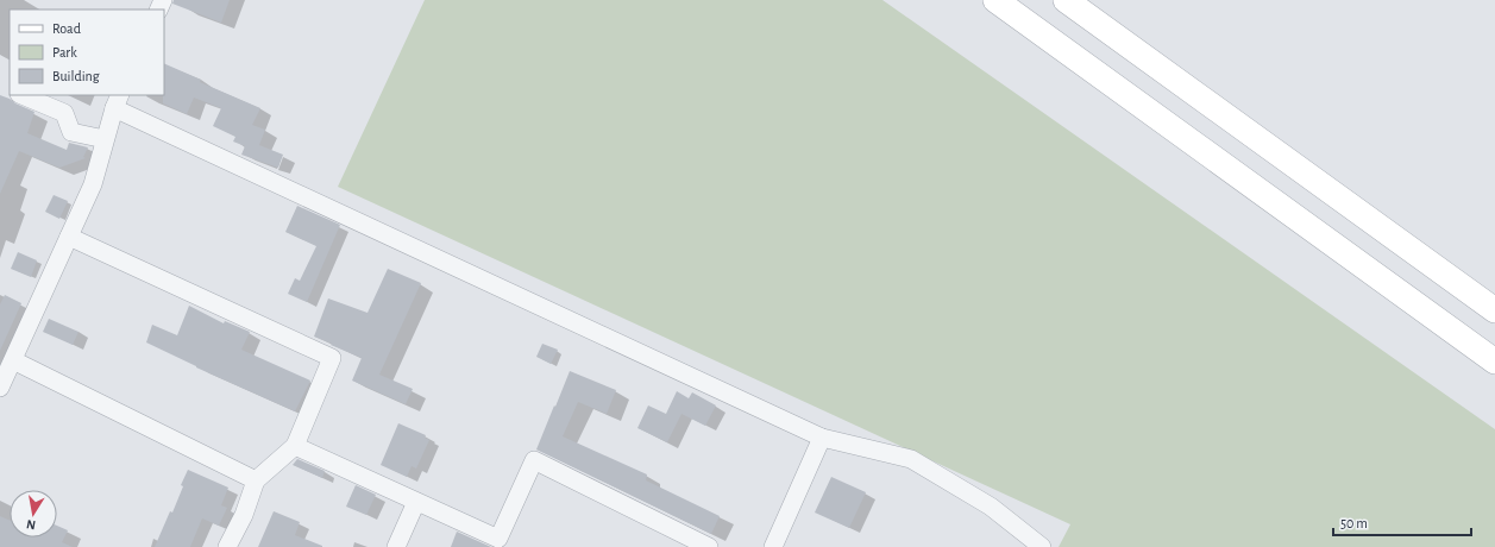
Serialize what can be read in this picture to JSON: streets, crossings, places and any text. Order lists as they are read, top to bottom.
{
  "legend": ["Road", "Park", "Building"],
  "scale_bar": "50 m",
  "north": "bottom"
}
